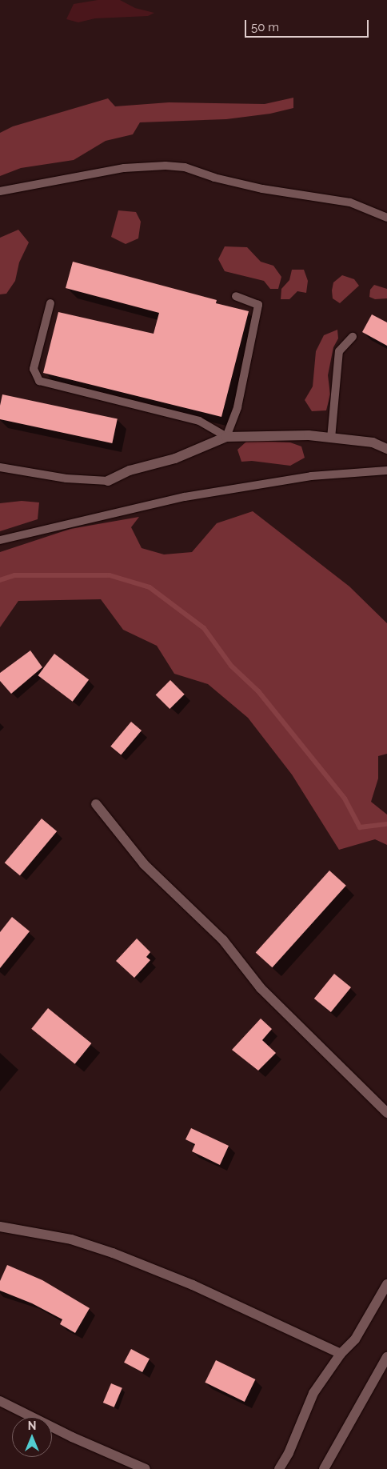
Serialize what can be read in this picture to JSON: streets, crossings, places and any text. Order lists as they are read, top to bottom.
{
  "scale_bar": "50 m",
  "north": "top"
}
